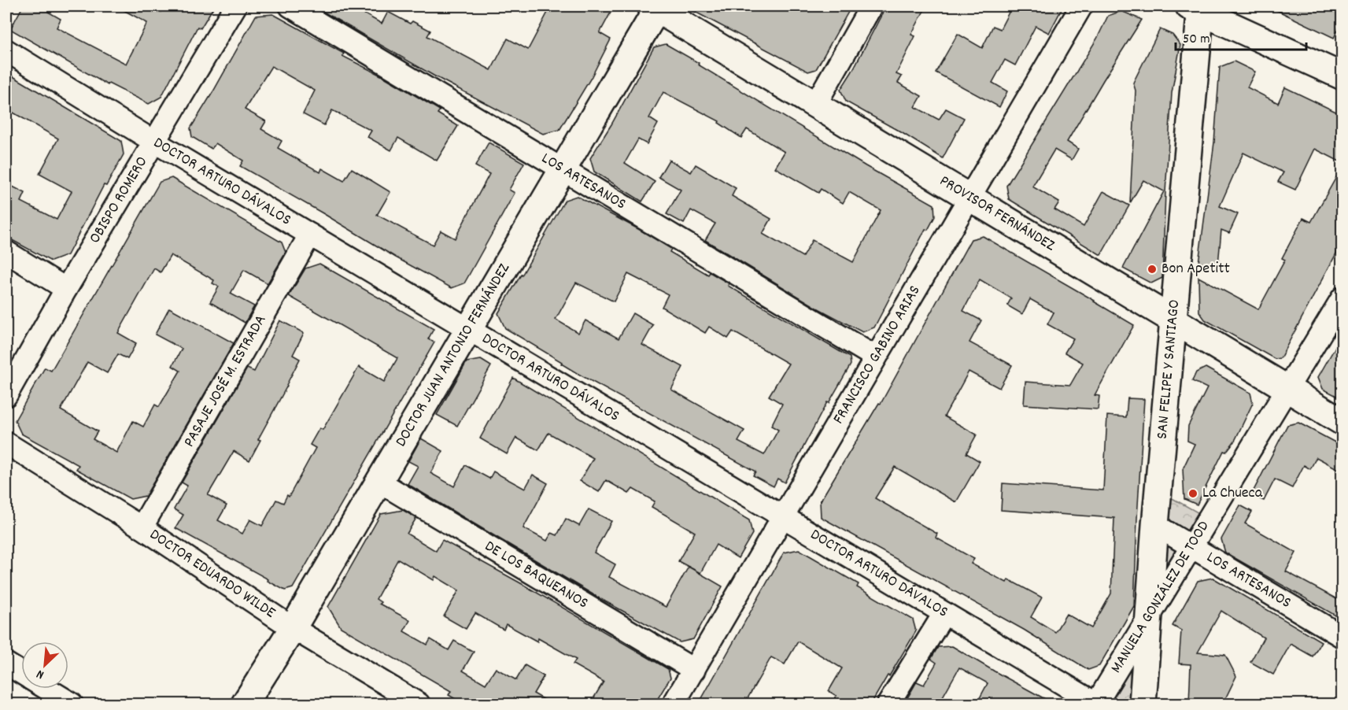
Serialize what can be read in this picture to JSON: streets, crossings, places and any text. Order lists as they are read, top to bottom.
{
  "streets": {
    "street": [
      "LOS ARTESANOS",
      "DOCTOR ARTURO DÁVALOS",
      "OBISPO ROMERO",
      "PROVISOR FERNÁNDEZ",
      "FRANCISCO GABINO ARIAS",
      "DOCTOR JUAN ANTONIO FERNÁNDEZ",
      "SAN FELIPE Y SANTIAGO",
      "PASAJE JOSÉ M. ESTRADA",
      "DOCTOR EDUARDO WILDE",
      "DE LOS BAQUEANOS",
      "MANUELA GONZÁLEZ DE TOOD"
    ]
  },
  "crossings": [
    ["LOS ARTESANOS", "FRANCISCO GABINO ARIAS"],
    ["LOS ARTESANOS", "DOCTOR JUAN ANTONIO FERNÁNDEZ"],
    ["LOS ARTESANOS", "SAN FELIPE Y SANTIAGO"],
    ["LOS ARTESANOS", "MANUELA GONZÁLEZ DE TOOD"],
    ["DOCTOR ARTURO DÁVALOS", "OBISPO ROMERO"],
    ["DOCTOR ARTURO DÁVALOS", "FRANCISCO GABINO ARIAS"],
    ["DOCTOR ARTURO DÁVALOS", "DOCTOR JUAN ANTONIO FERNÁNDEZ"],
    ["DOCTOR ARTURO DÁVALOS", "PASAJE JOSÉ M. ESTRADA"],
    ["DOCTOR ARTURO DÁVALOS", "MANUELA GONZÁLEZ DE TOOD"],
    ["PROVISOR FERNÁNDEZ", "FRANCISCO GABINO ARIAS"],
    ["PROVISOR FERNÁNDEZ", "DOCTOR JUAN ANTONIO FERNÁNDEZ"],
    ["PROVISOR FERNÁNDEZ", "SAN FELIPE Y SANTIAGO"],
    ["PROVISOR FERNÁNDEZ", "MANUELA GONZÁLEZ DE TOOD"],
    ["FRANCISCO GABINO ARIAS", "DE LOS BAQUEANOS"],
    ["DOCTOR JUAN ANTONIO FERNÁNDEZ", "DOCTOR EDUARDO WILDE"],
    ["DOCTOR JUAN ANTONIO FERNÁNDEZ", "DE LOS BAQUEANOS"],
    ["SAN FELIPE Y SANTIAGO", "MANUELA GONZÁLEZ DE TOOD"],
    ["PASAJE JOSÉ M. ESTRADA", "DOCTOR EDUARDO WILDE"]
  ],
  "places": ["Bon Apetitt", "La Chueca"],
  "scale_bar": "50 m",
  "north": "bottom left"
}
